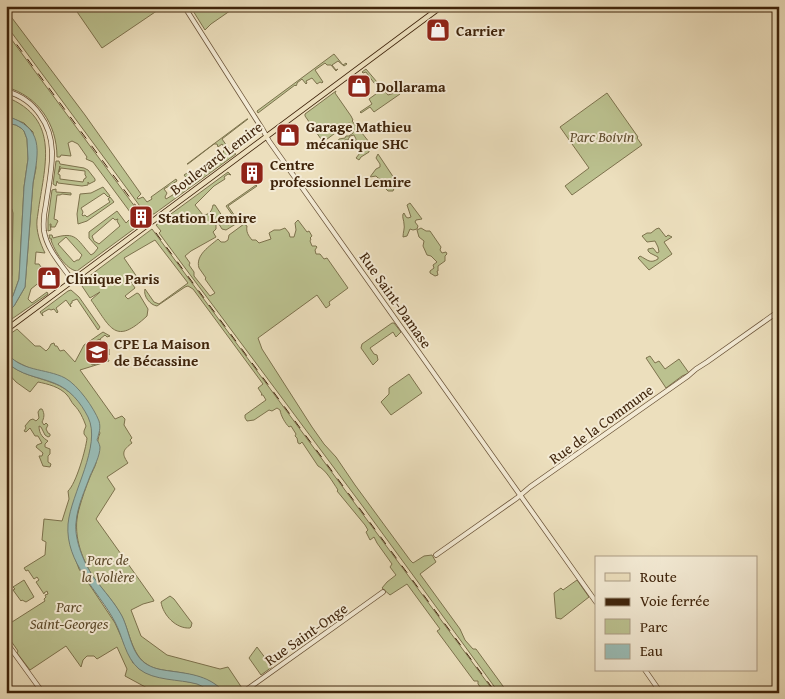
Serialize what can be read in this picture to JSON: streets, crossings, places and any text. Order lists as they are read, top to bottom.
{
  "streets": {
    "main road": ["Boulevard Lemire"],
    "street": ["Rue Saint-Damase", "Rue de la Commune", "Rue Saint-Onge"]
  },
  "crossings": [
    ["Boulevard Lemire", "Rue Saint-Damase"],
    ["Rue Saint-Damase", "Rue de la Commune"]
  ],
  "parks": ["Parc Boivin", "Parc de la Volière", "Parc Saint-Georges"],
  "places": {
    "shop": [
      "Carrier",
      "Dollarama",
      "Garage Mathieu mécanique SHC",
      "Clinique Paris"
    ],
    "building": ["Centre professionnel Lemire", "Station Lemire"],
    "school or university": ["CPE La Maison de Bécassine"]
  },
  "legend": [
    "Route",
    "Voie ferrée",
    "Parc",
    "Eau"
  ]
}
